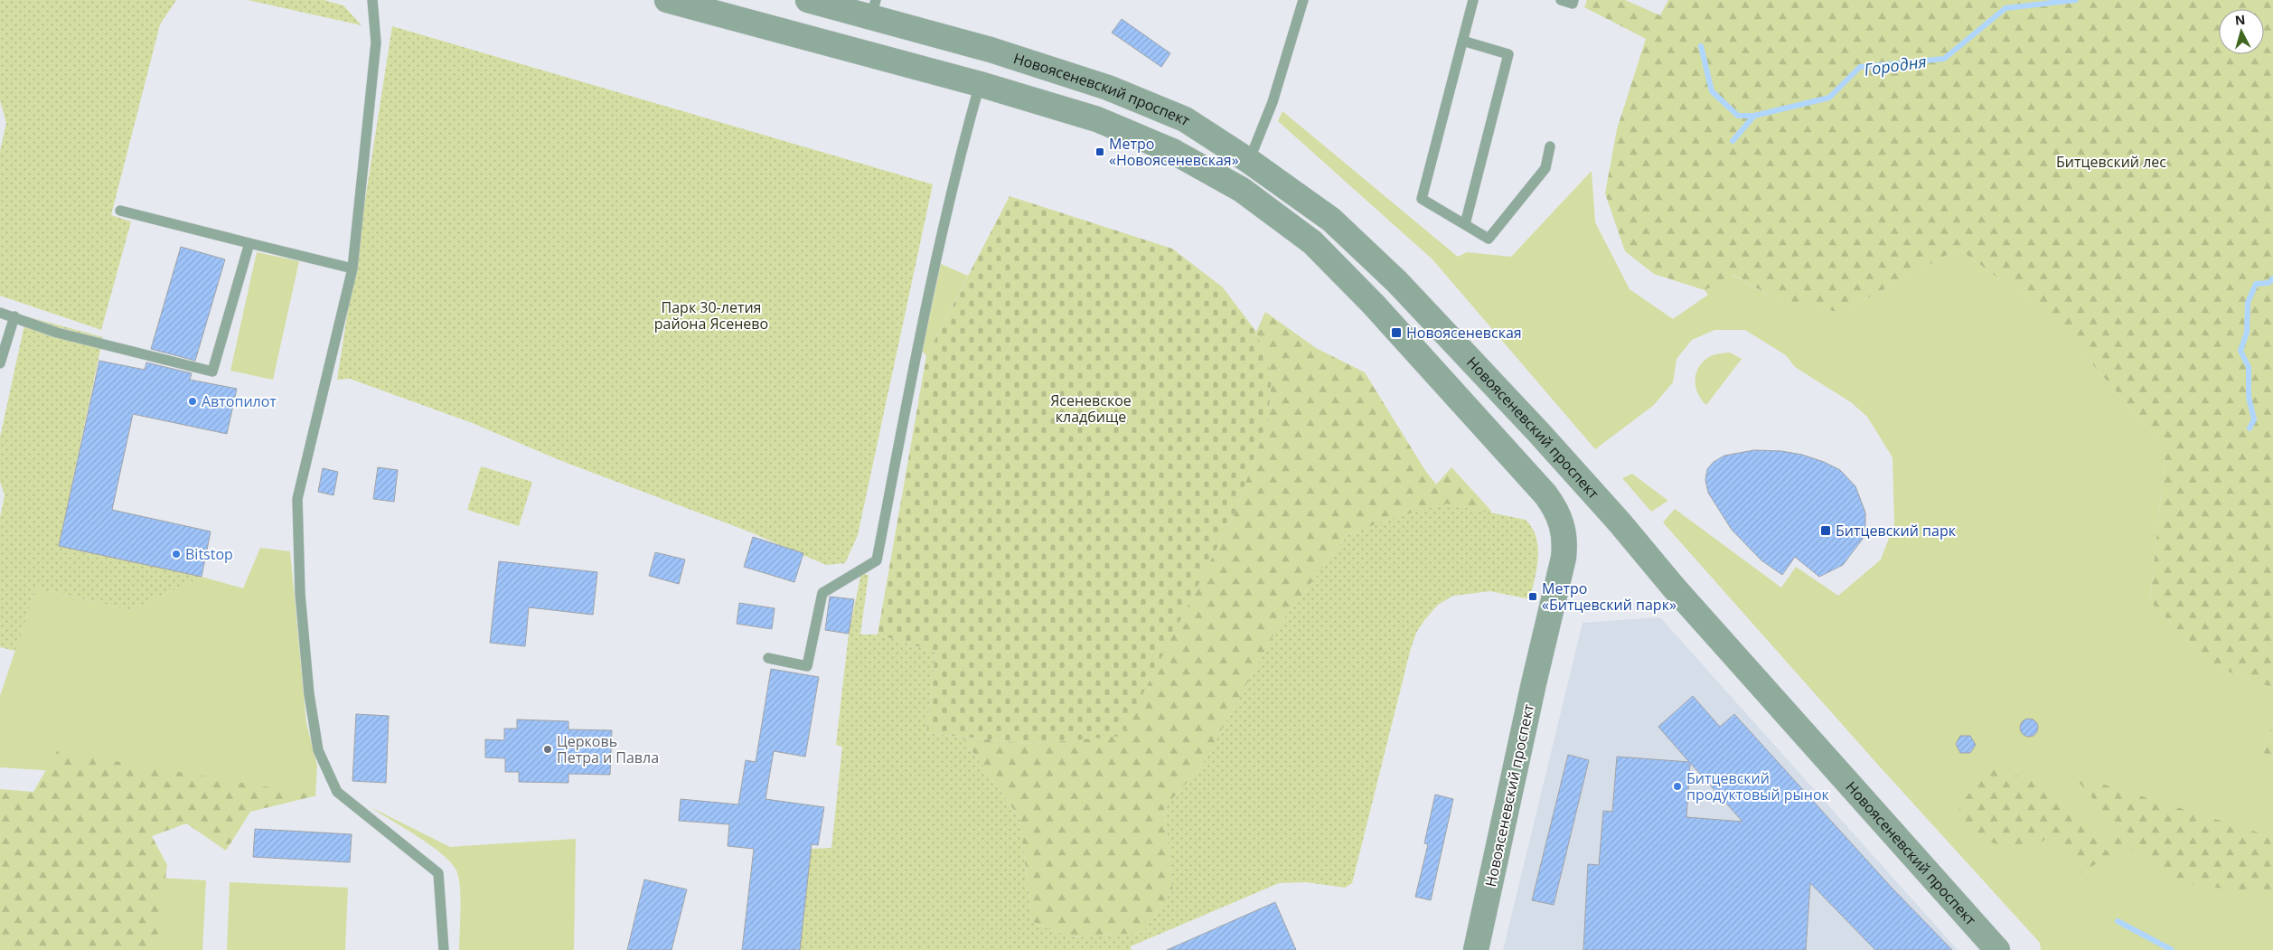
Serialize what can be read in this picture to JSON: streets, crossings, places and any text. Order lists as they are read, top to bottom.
{
  "streets": {
    "street": ["Новоясеневский проспект"]
  },
  "water": ["Городня"],
  "parks": ["Битцевский лес", "Парк 30-летия района Ясенево", "Ясеневское кладбище"],
  "places": {
    "transit": [
      "Метро «Новоясеневская»",
      "Новоясеневская",
      "Битцевский парк",
      "Метро «Битцевский парк»"
    ],
    "other": [
      "Автопилот",
      "Bitstop",
      "Церковь Петра и Павла",
      "Битцевский продуктовый рынок"
    ]
  },
  "north": "top"
}
